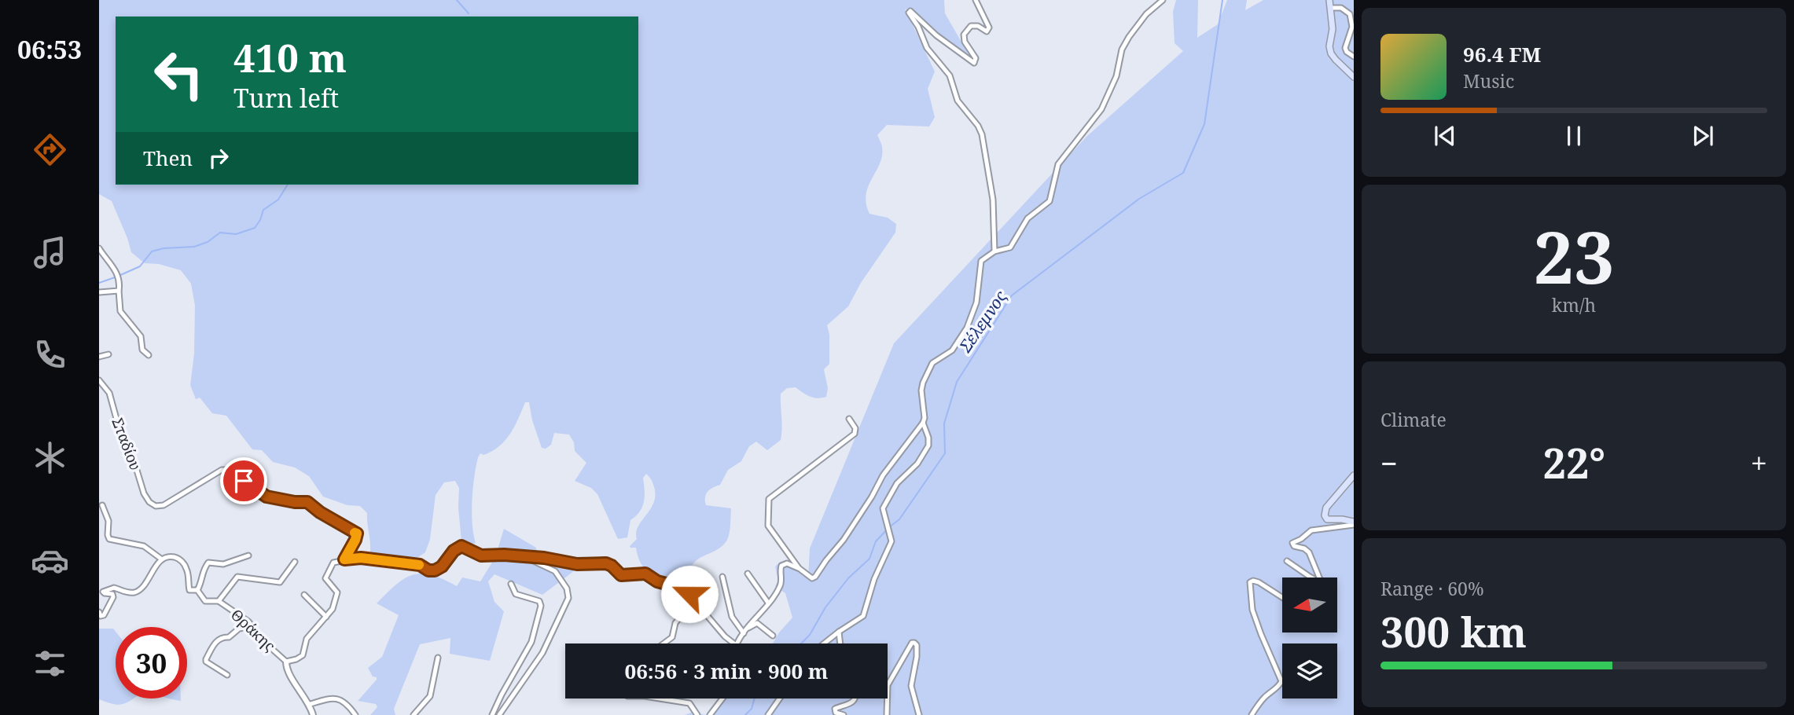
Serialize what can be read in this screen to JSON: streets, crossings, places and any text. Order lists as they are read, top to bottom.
{
  "streets": {
    "street": ["Σταδίου", "Θράκης"]
  },
  "water": ["Σέλεμνος"],
  "north": "left",
  "page": {
    "tabs": "06:53",
    "turn": ["410 m", "Turn left"],
    "song": ["96.4 FM", "Music"],
    "then": "Then",
    "tile": [
      ["23", "km/h"],
      "Climate",
      ["Range · 60%", "300 km"]
    ],
    "heat": ["−", "22°", "+"],
    "limit": "30",
    "trip": "06:56 · 3 min · 900 m"
  }
}
